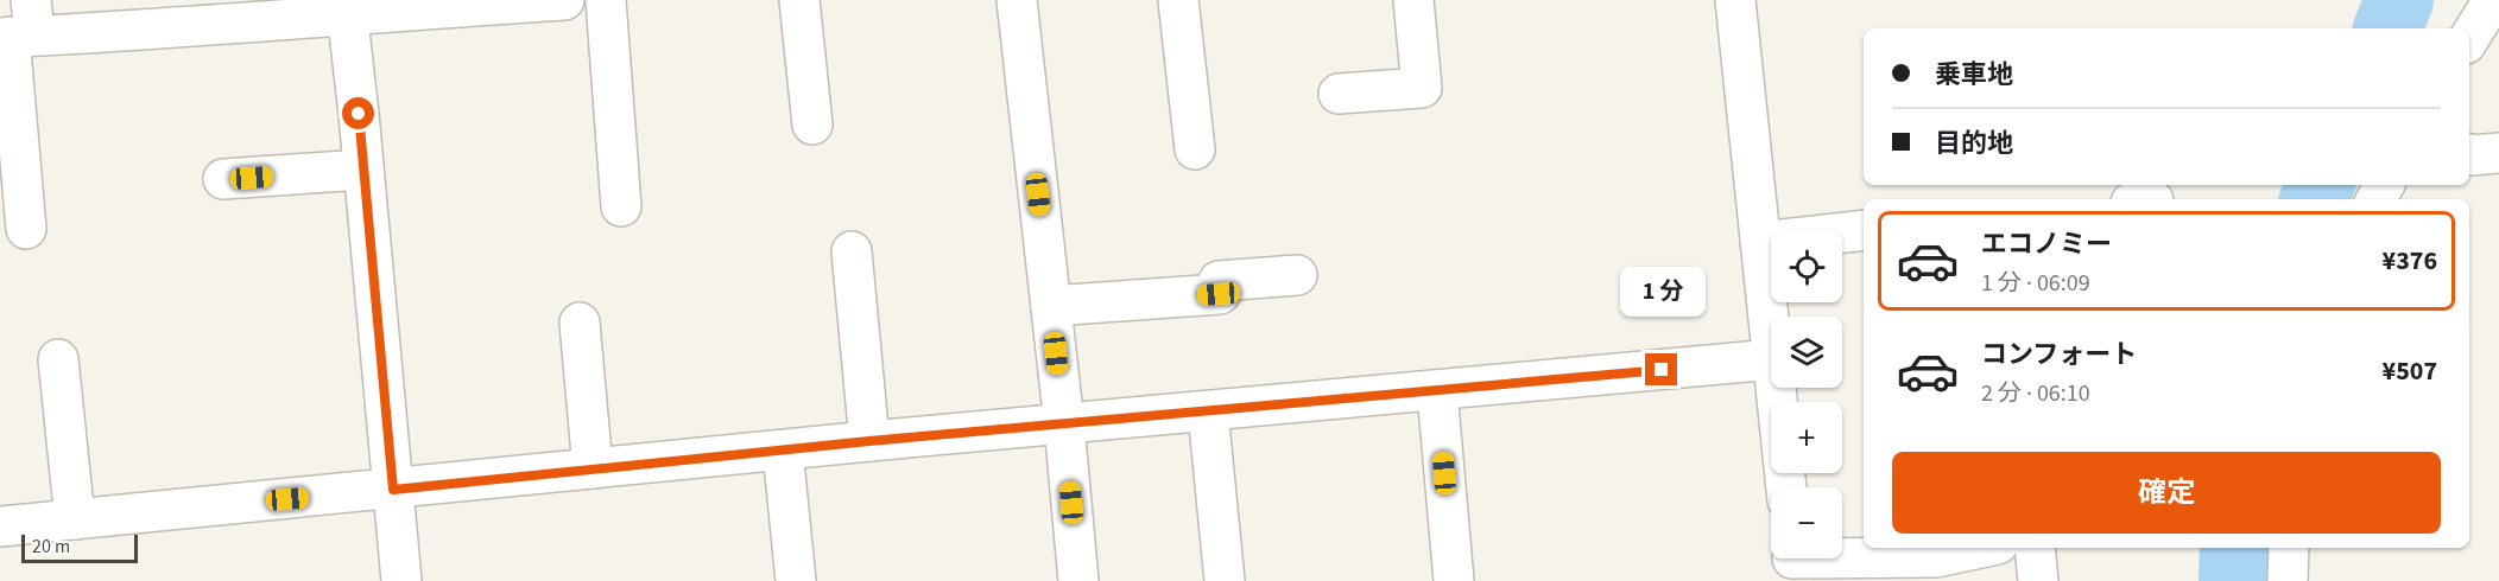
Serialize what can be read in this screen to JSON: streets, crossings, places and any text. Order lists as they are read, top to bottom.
{
  "scale_bar": "20 m",
  "page": {
    "banner": ["乗車地", "目的地"],
    "list": [
      {
        "name": "エコノミー",
        "note": "1 分 · 06:09",
        "value": "¥376"
      },
      {
        "name": "コンフォート",
        "note": "2 分 · 06:10",
        "value": "¥507"
      }
    ],
    "map_buttons": ["+", "−"],
    "bubble": "1 分",
    "buttons": "確定",
    "scale": "20 m"
  }
}
